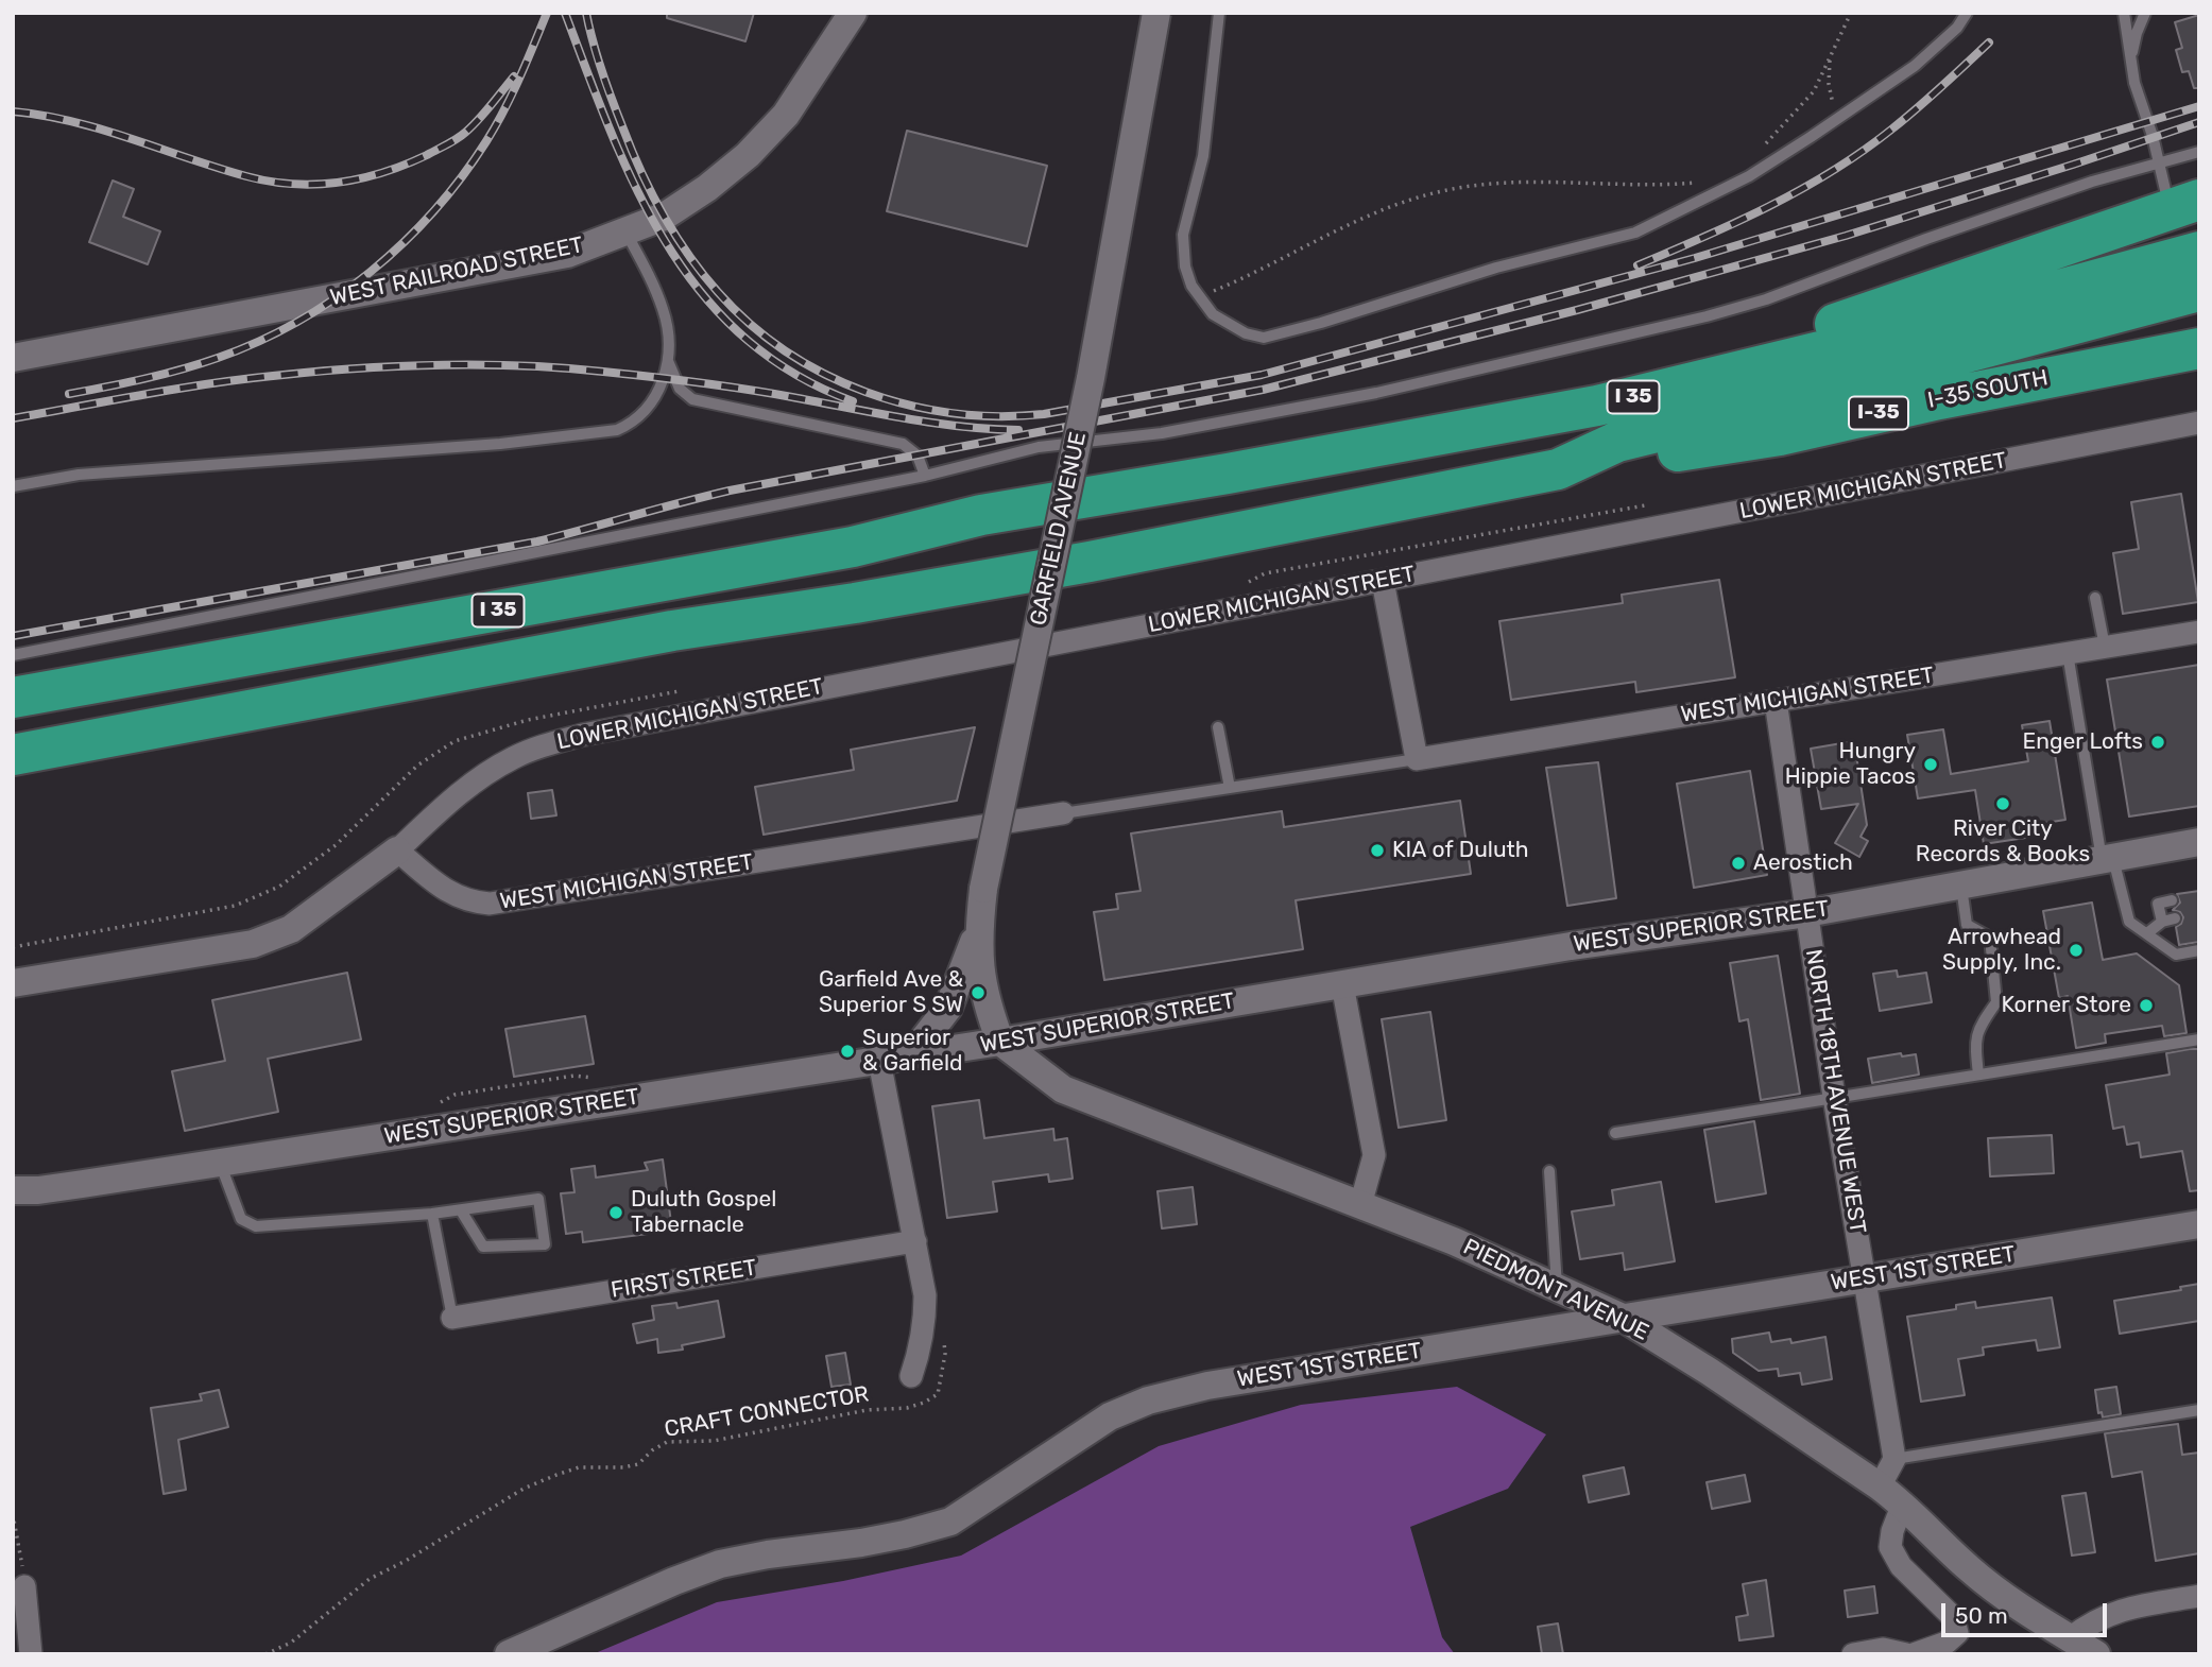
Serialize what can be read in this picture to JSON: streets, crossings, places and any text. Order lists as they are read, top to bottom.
{
  "streets": {
    "highway": ["I-35 SOUTH", "I 35", "I-35"],
    "street": [
      "WEST RAILROAD STREET",
      "LOWER MICHIGAN STREET",
      "GARFIELD AVENUE",
      "WEST MICHIGAN STREET",
      "WEST SUPERIOR STREET",
      "NORTH 18TH AVENUE WEST",
      "WEST 1ST STREET",
      "FIRST STREET",
      "PIEDMONT AVENUE"
    ],
    "path": ["CRAFT CONNECTOR"]
  },
  "crossings": [
    ["I-35 SOUTH", "I 35"],
    ["LOWER MICHIGAN STREET", "WEST MICHIGAN STREET"],
    ["GARFIELD AVENUE", "WEST SUPERIOR STREET"],
    ["GARFIELD AVENUE", "PIEDMONT AVENUE"],
    ["WEST MICHIGAN STREET", "NORTH 18TH AVENUE WEST"],
    ["WEST SUPERIOR STREET", "NORTH 18TH AVENUE WEST"],
    ["WEST SUPERIOR STREET", "PIEDMONT AVENUE"],
    ["NORTH 18TH AVENUE WEST", "WEST 1ST STREET"],
    ["WEST 1ST STREET", "PIEDMONT AVENUE"]
  ],
  "places": [
    "Enger Lofts",
    "Hungry Hippie Tacos",
    "River City Records & Books",
    "KIA of Duluth",
    "Aerostich",
    "Arrowhead Supply, Inc.",
    "Garfield Ave & Superior S SW",
    "Korner Store",
    "Superior & Garfield",
    "Duluth Gospel Tabernacle"
  ],
  "scale_bar": "50 m"
}
